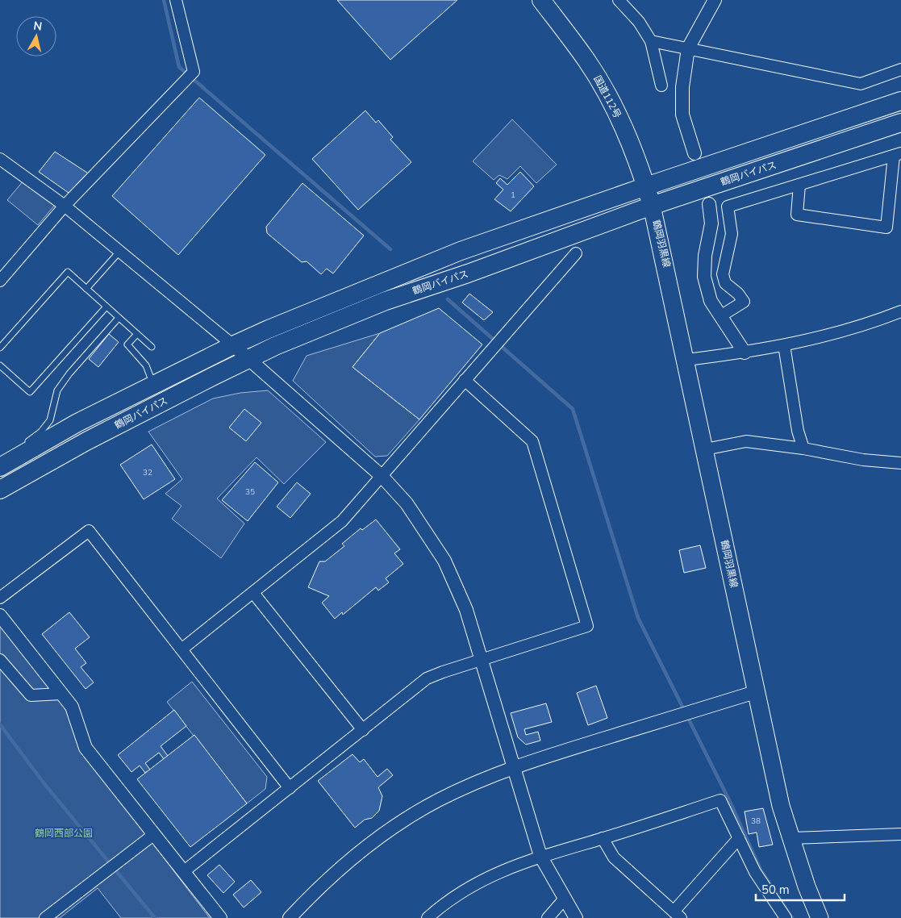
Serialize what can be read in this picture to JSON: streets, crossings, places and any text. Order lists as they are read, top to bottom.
{
  "streets": {
    "highway": ["国道112号", "鶴岡バイパス"],
    "main road": ["鶴岡羽黒線"]
  },
  "crossings": [
    ["国道112号", "鶴岡バイパス"],
    ["国道112号", "鶴岡羽黒線"],
    ["鶴岡バイパス", "鶴岡羽黒線"]
  ],
  "parks": ["鶴岡西部公園"],
  "house_numbers": [
    "1",
    "32",
    "35",
    "38"
  ],
  "scale_bar": "50 m",
  "north": "top"
}
